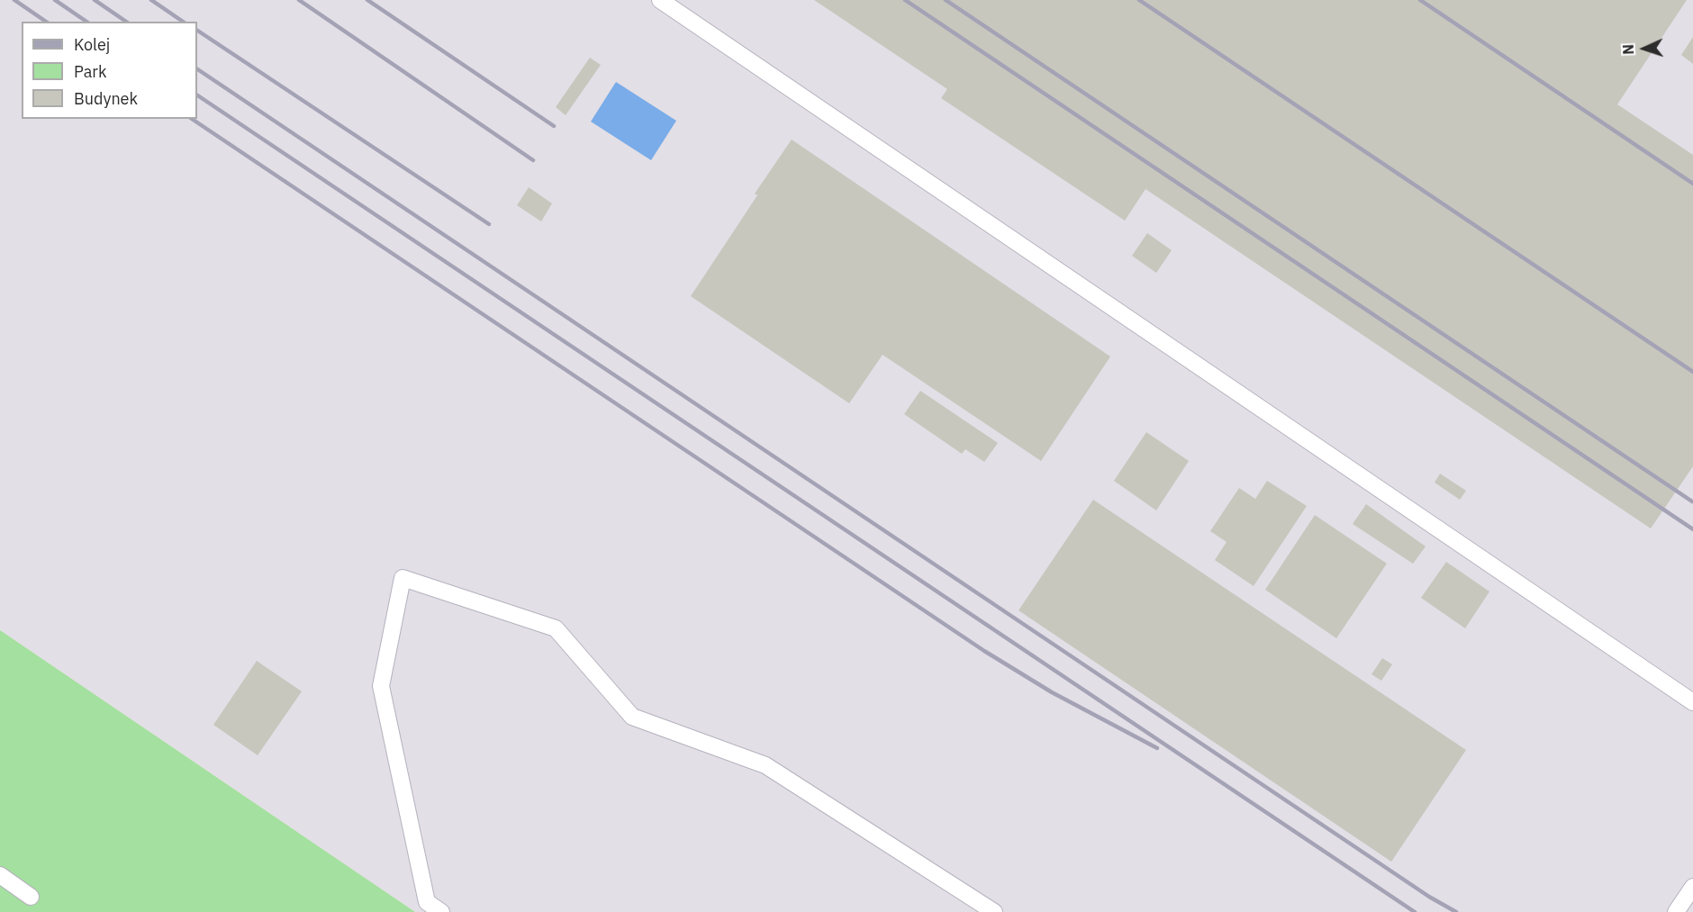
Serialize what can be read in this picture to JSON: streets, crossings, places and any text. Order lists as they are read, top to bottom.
{
  "legend": ["Kolej", "Park", "Budynek"],
  "north": "left"
}
